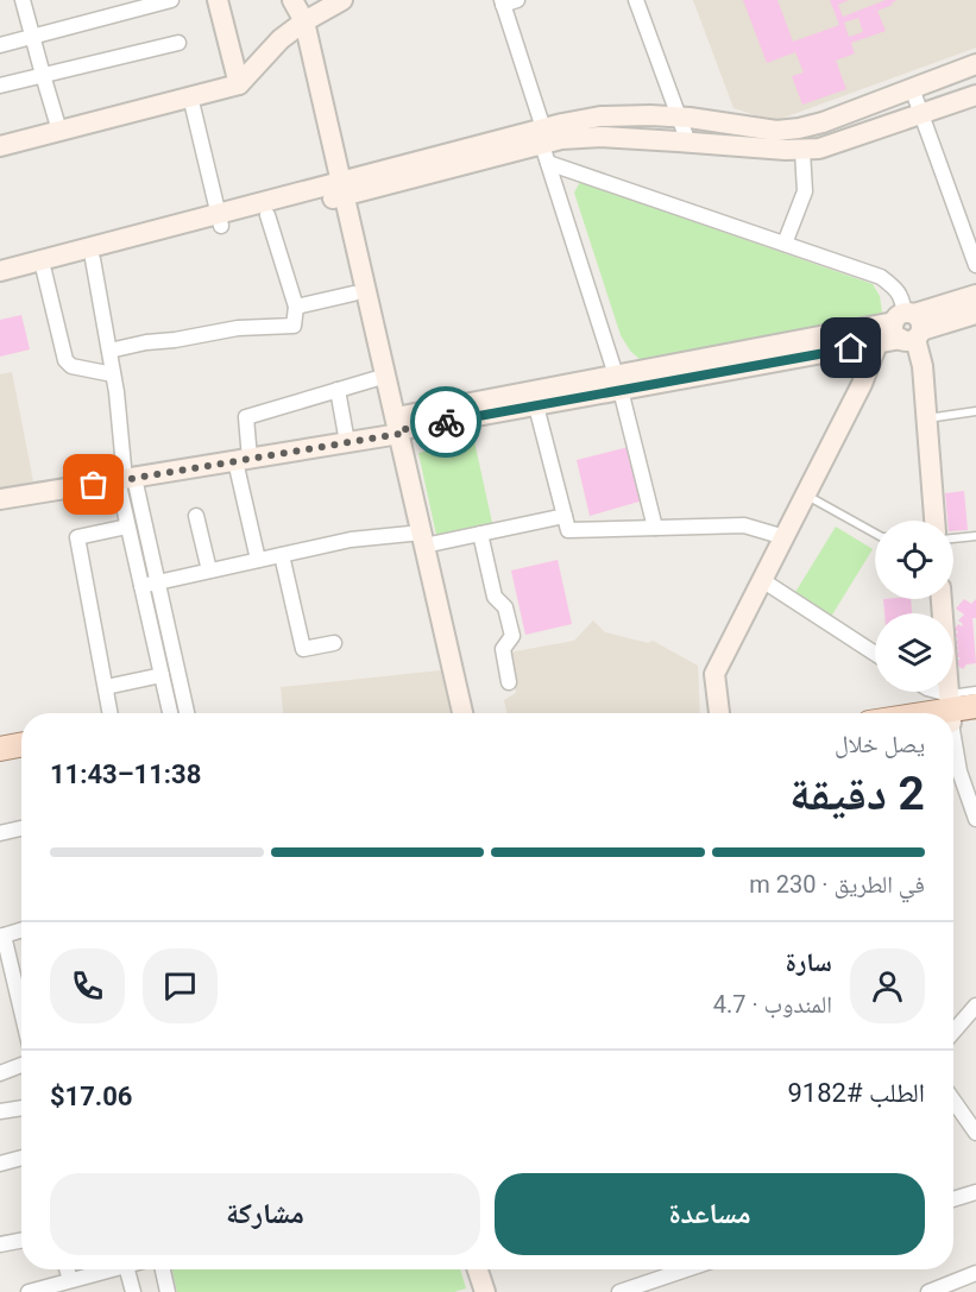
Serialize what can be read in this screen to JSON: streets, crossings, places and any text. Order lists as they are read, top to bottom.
{
  "page": {
    "heading": ["2 دقيقة", "يصل خلال", "11:38–11:43"],
    "panel": [
      "سارة",
      "المندوب · 4.7",
      "الطلب #9182",
      "$17.06"
    ],
    "bar": "في الطريق · 230 m",
    "buttons": ["مساعدة", "مشاركة"]
  }
}
